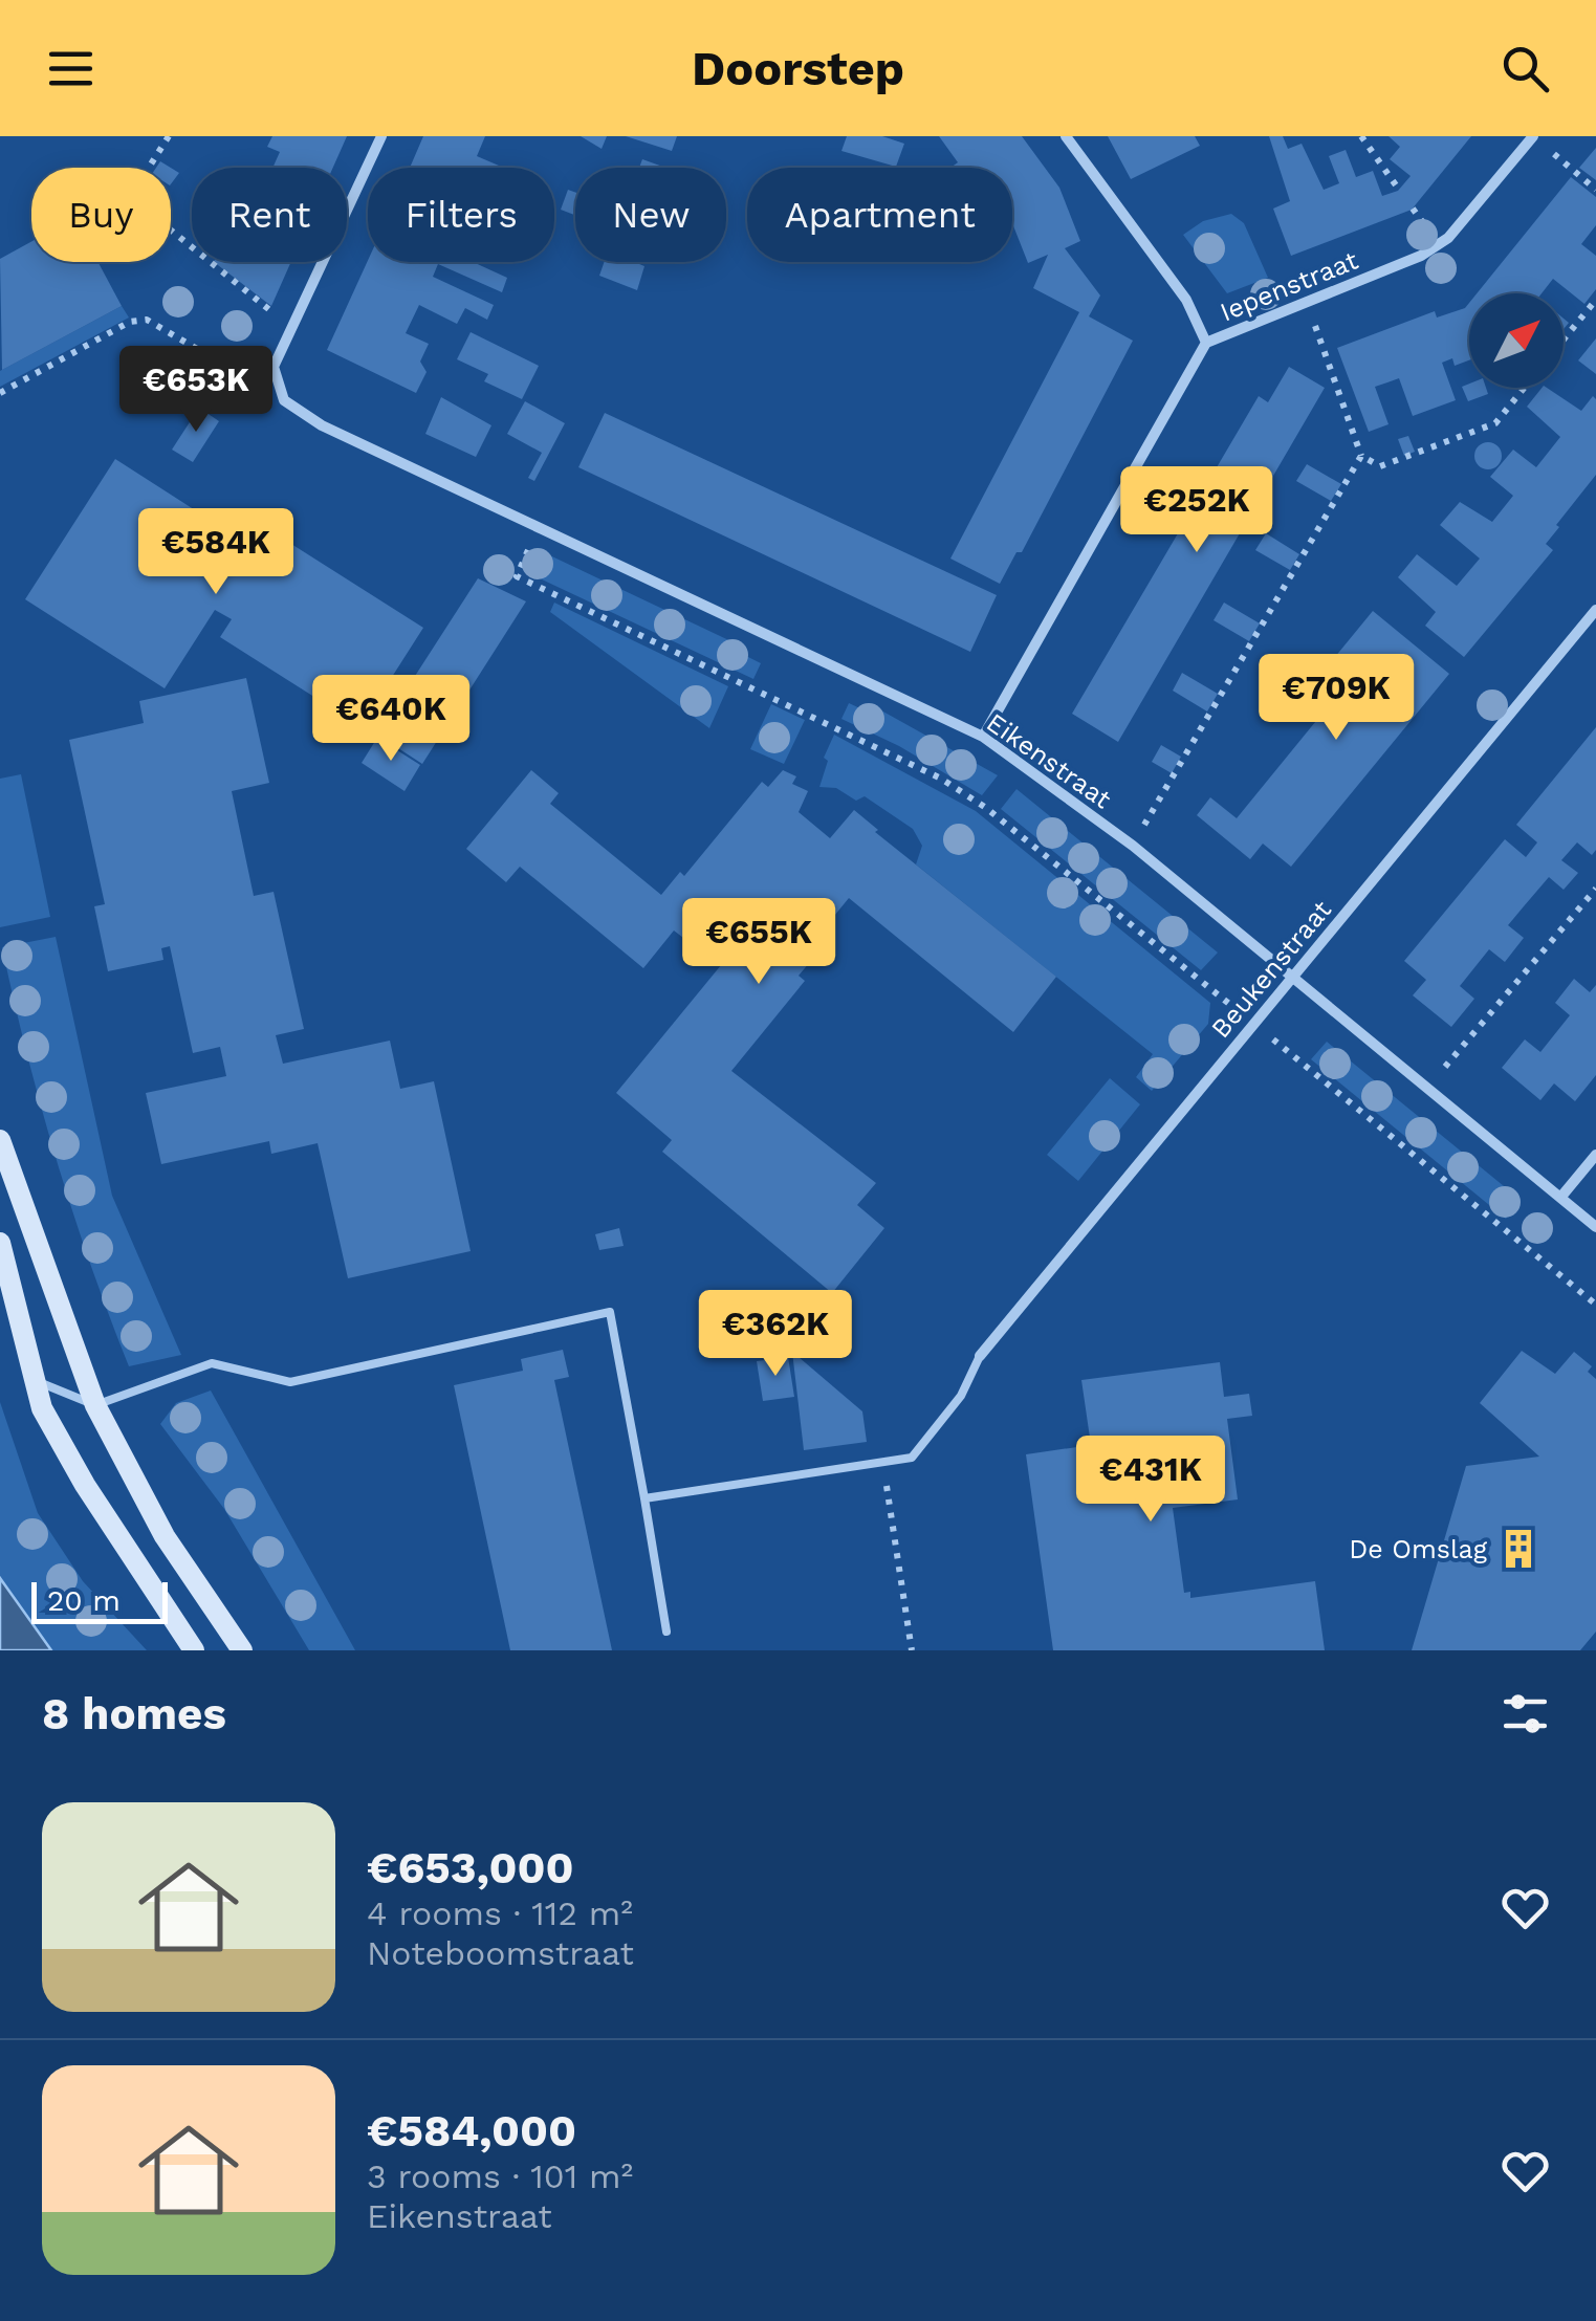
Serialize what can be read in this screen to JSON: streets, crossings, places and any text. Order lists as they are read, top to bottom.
{
  "streets": {
    "street": ["Iepenstraat", "Eikenstraat", "Beukenstraat"]
  },
  "crossings": [
    ["Iepenstraat", "Eikenstraat"],
    ["Eikenstraat", "Beukenstraat"]
  ],
  "places": {
    "building": ["De Omslag"]
  },
  "scale_bar": "20 m",
  "north": "top right",
  "page": {
    "header": "Doorstep",
    "chip": [
      "Buy",
      "Rent",
      "Filters",
      "New",
      "Apartment"
    ],
    "price": [
      "€653K",
      "€252K",
      "€584K",
      "€709K",
      "€640K",
      "€655K",
      "€362K",
      "€431K"
    ],
    "scale": "20 m",
    "heading": "8 homes",
    "list": [
      {
        "name": "€653,000",
        "note": "4 rooms · 112 m² · Noteboomstraat"
      },
      {
        "name": "€584,000",
        "note": "3 rooms · 101 m² · Eikenstraat"
      }
    ]
  }
}
